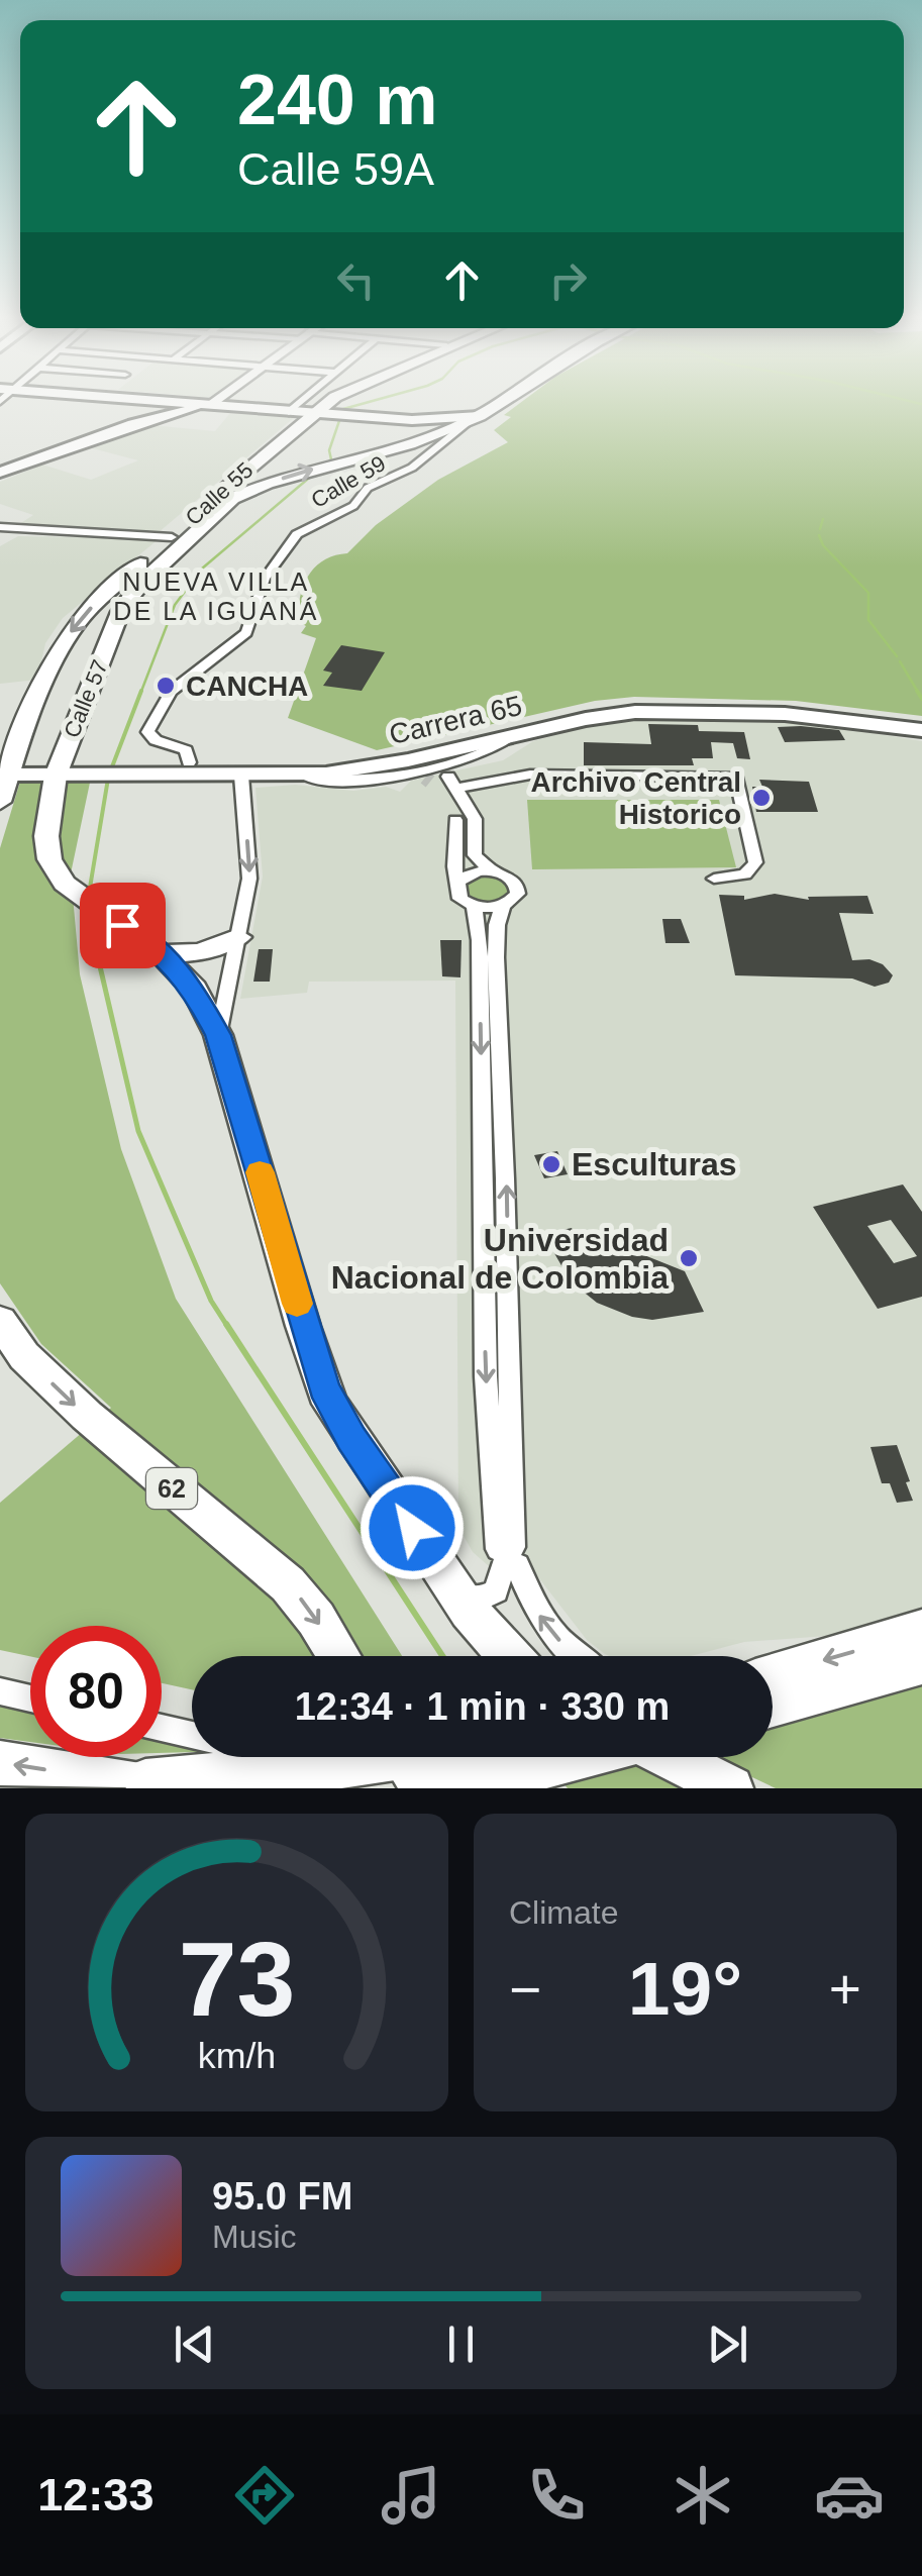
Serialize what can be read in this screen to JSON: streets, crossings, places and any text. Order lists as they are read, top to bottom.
{
  "streets": {
    "main road": [
      "Calle 55",
      "Calle 57",
      "Carrera 65",
      "62"
    ],
    "street": ["Calle 59"]
  },
  "crossings": [
    ["Calle 59", "Calle 57"],
    ["Calle 59", "Carrera 65"],
    ["Calle 55", "Calle 57"],
    ["Calle 57", "Carrera 65"]
  ],
  "one_way": ["Calle 55"],
  "districts": ["NUEVA VILLA DE LA IGUANÁ"],
  "places": [
    "CANCHA",
    "Archivo Central Historico",
    "Esculturas",
    "Universidad Nacional de Colombia"
  ],
  "page": {
    "turn": ["240 m", "Calle 59A"],
    "limit": "80",
    "trip": "12:34 · 1 min · 330 m",
    "tile": "Climate",
    "heat": ["−", "19°", "+"],
    "song": ["95.0 FM", "Music"],
    "tabs": "12:33",
    "gauge": ["73", "km/h"]
  }
}
